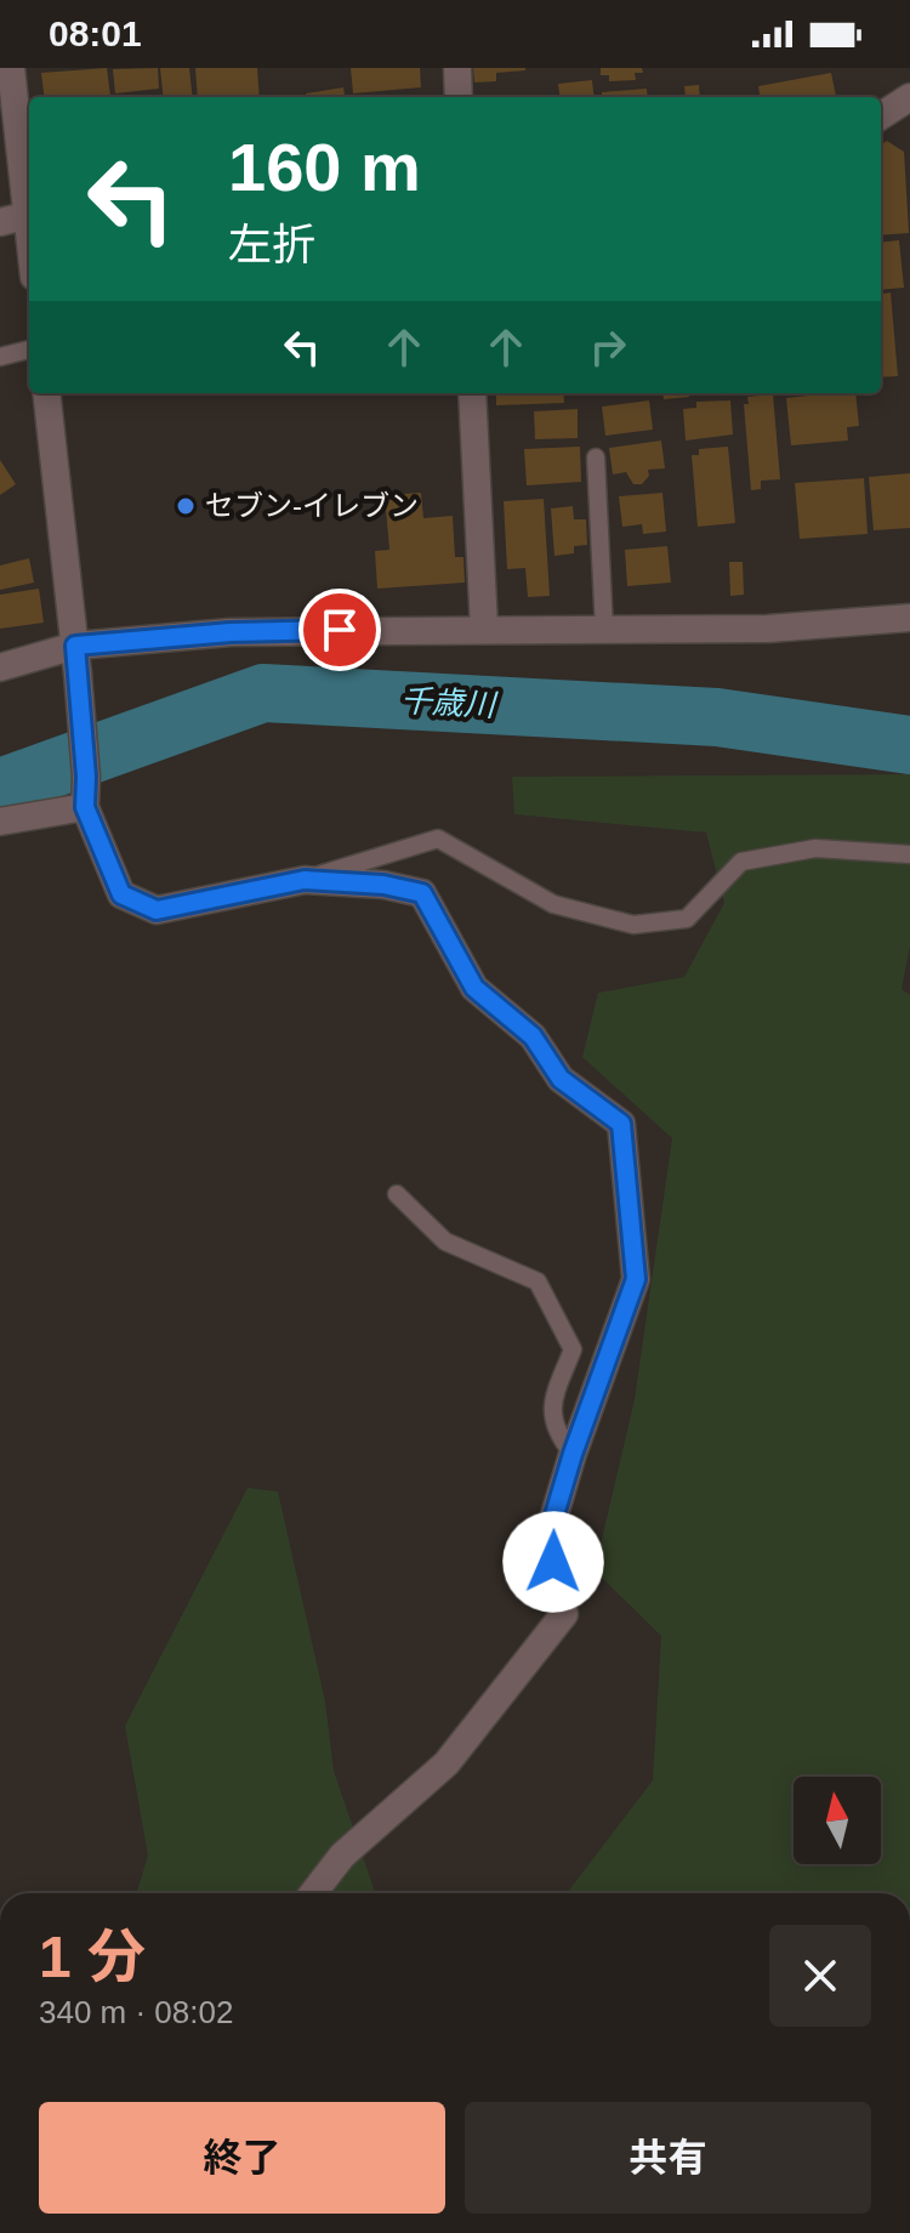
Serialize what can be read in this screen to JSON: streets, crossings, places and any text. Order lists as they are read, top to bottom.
{
  "water": ["千歳川"],
  "places": ["セブン-イレブン"],
  "north": "top",
  "page": {
    "status": "08:01",
    "turn": ["160 m", "左折"],
    "heading": ["1 分", "340 m · 08:02"],
    "buttons": ["終了", "共有"]
  }
}
